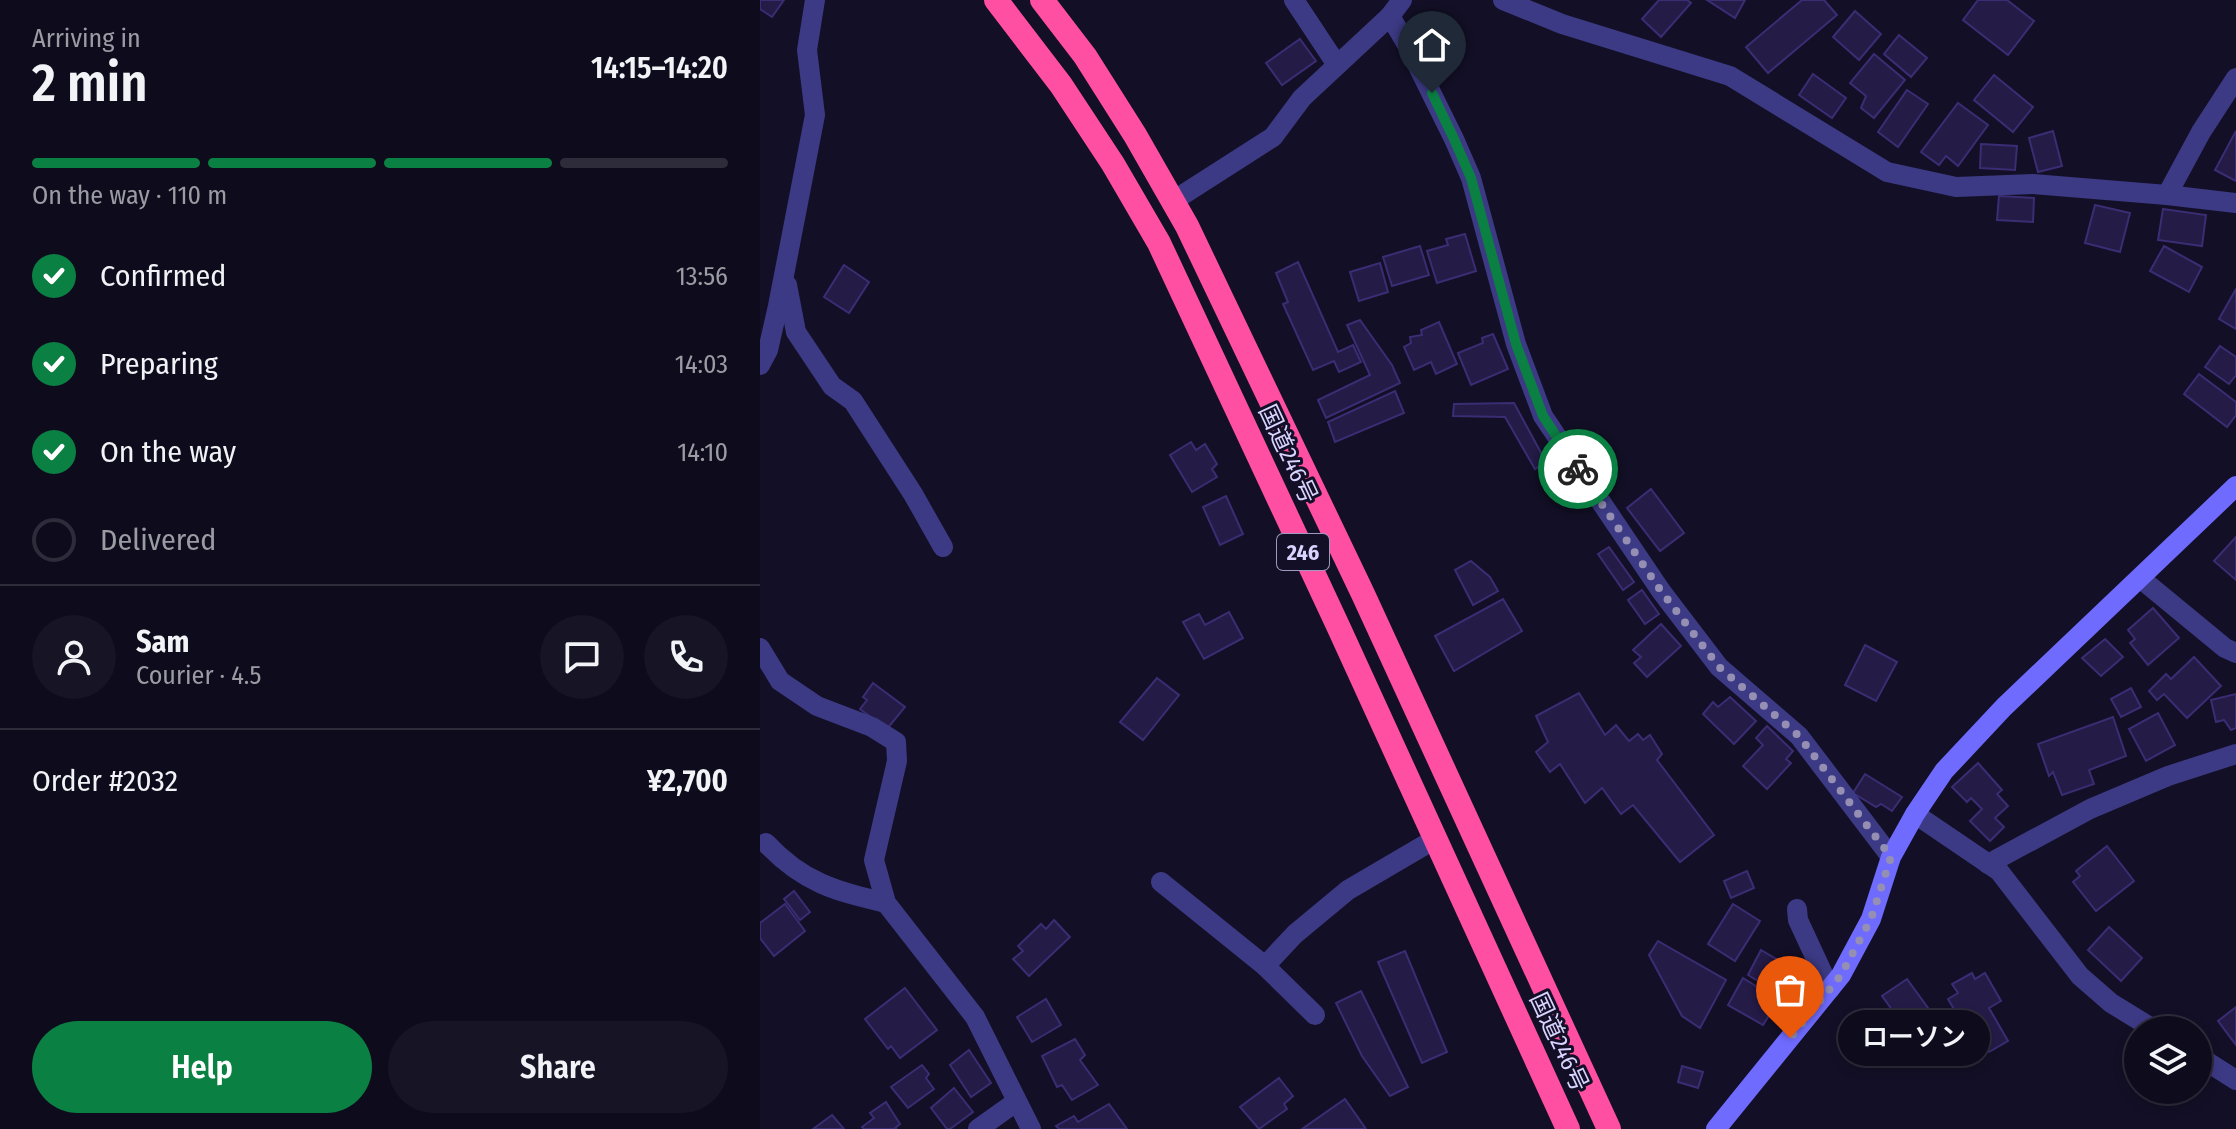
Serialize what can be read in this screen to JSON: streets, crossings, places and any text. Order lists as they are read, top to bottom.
{
  "streets": {
    "highway": ["国道246号", "246"]
  },
  "places": ["ローソン"],
  "page": {
    "heading": ["2 min", "Arriving in", "14:15–14:20"],
    "panel": [
      "Sam",
      "Courier · 4.5",
      "Order #2032",
      "¥2,700"
    ],
    "bar": "On the way · 110 m",
    "list": [
      ["Confirmed", "13:56"],
      ["Preparing", "14:03"],
      ["On the way", "14:10"],
      "Delivered"
    ],
    "buttons": ["Help", "Share"],
    "bubble": "ローソン"
  }
}
